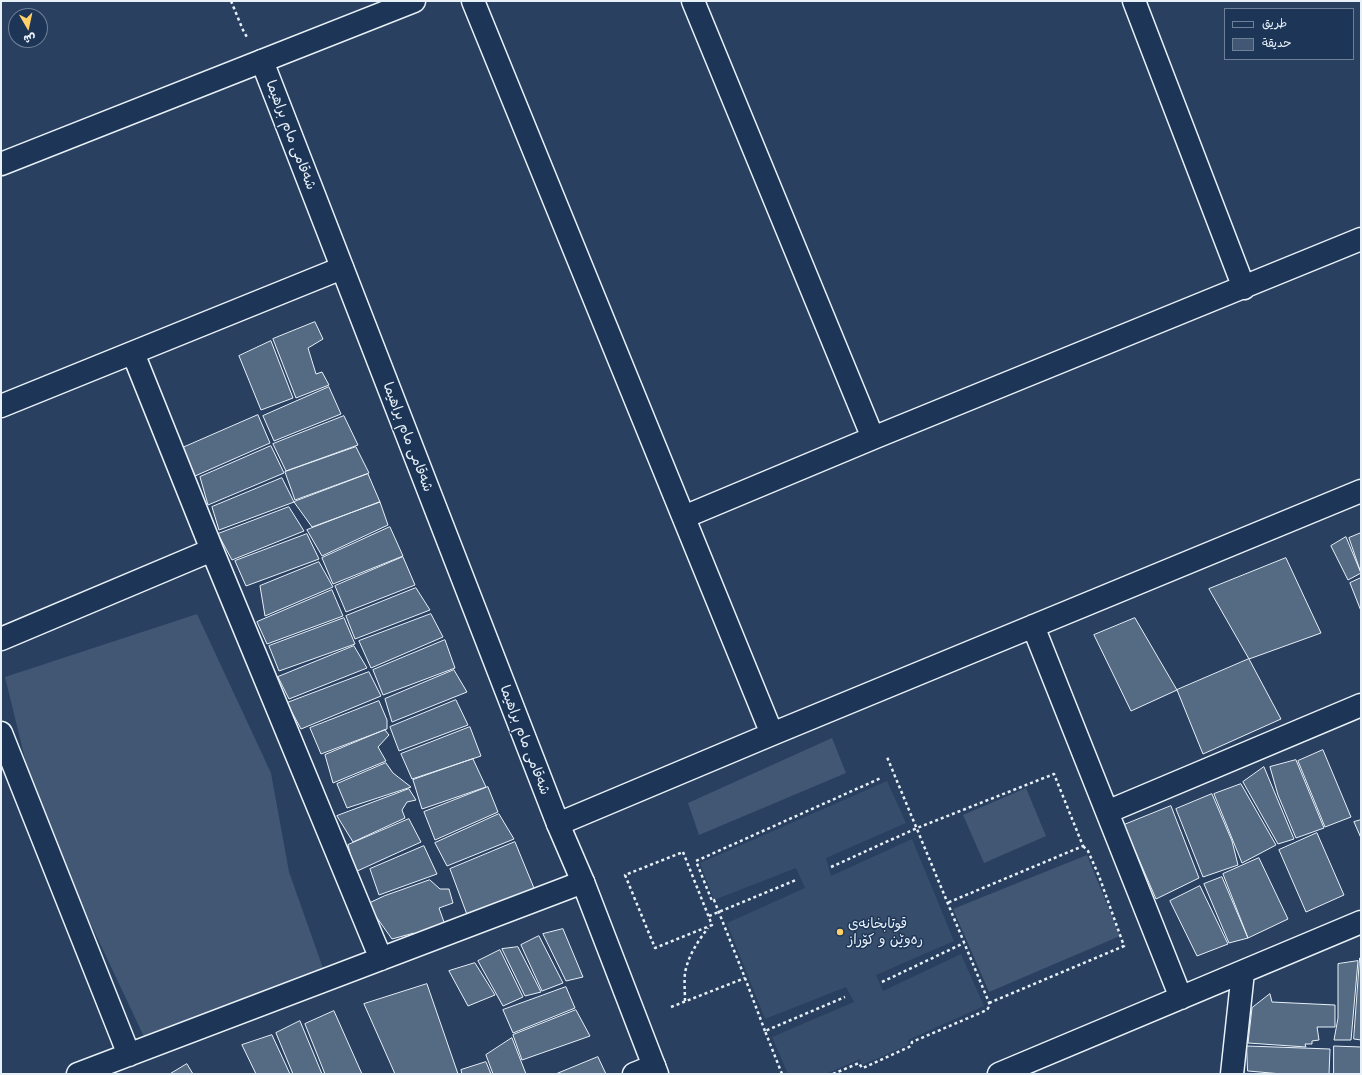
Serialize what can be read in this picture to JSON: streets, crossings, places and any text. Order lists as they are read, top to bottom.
{
  "streets": {
    "street": ["شەقامی مام براهیما"]
  },
  "places": ["قوتابخانەی رەوێن و کۆراز"],
  "legend": ["طريق", "حديقة"],
  "north": "bottom"
}
